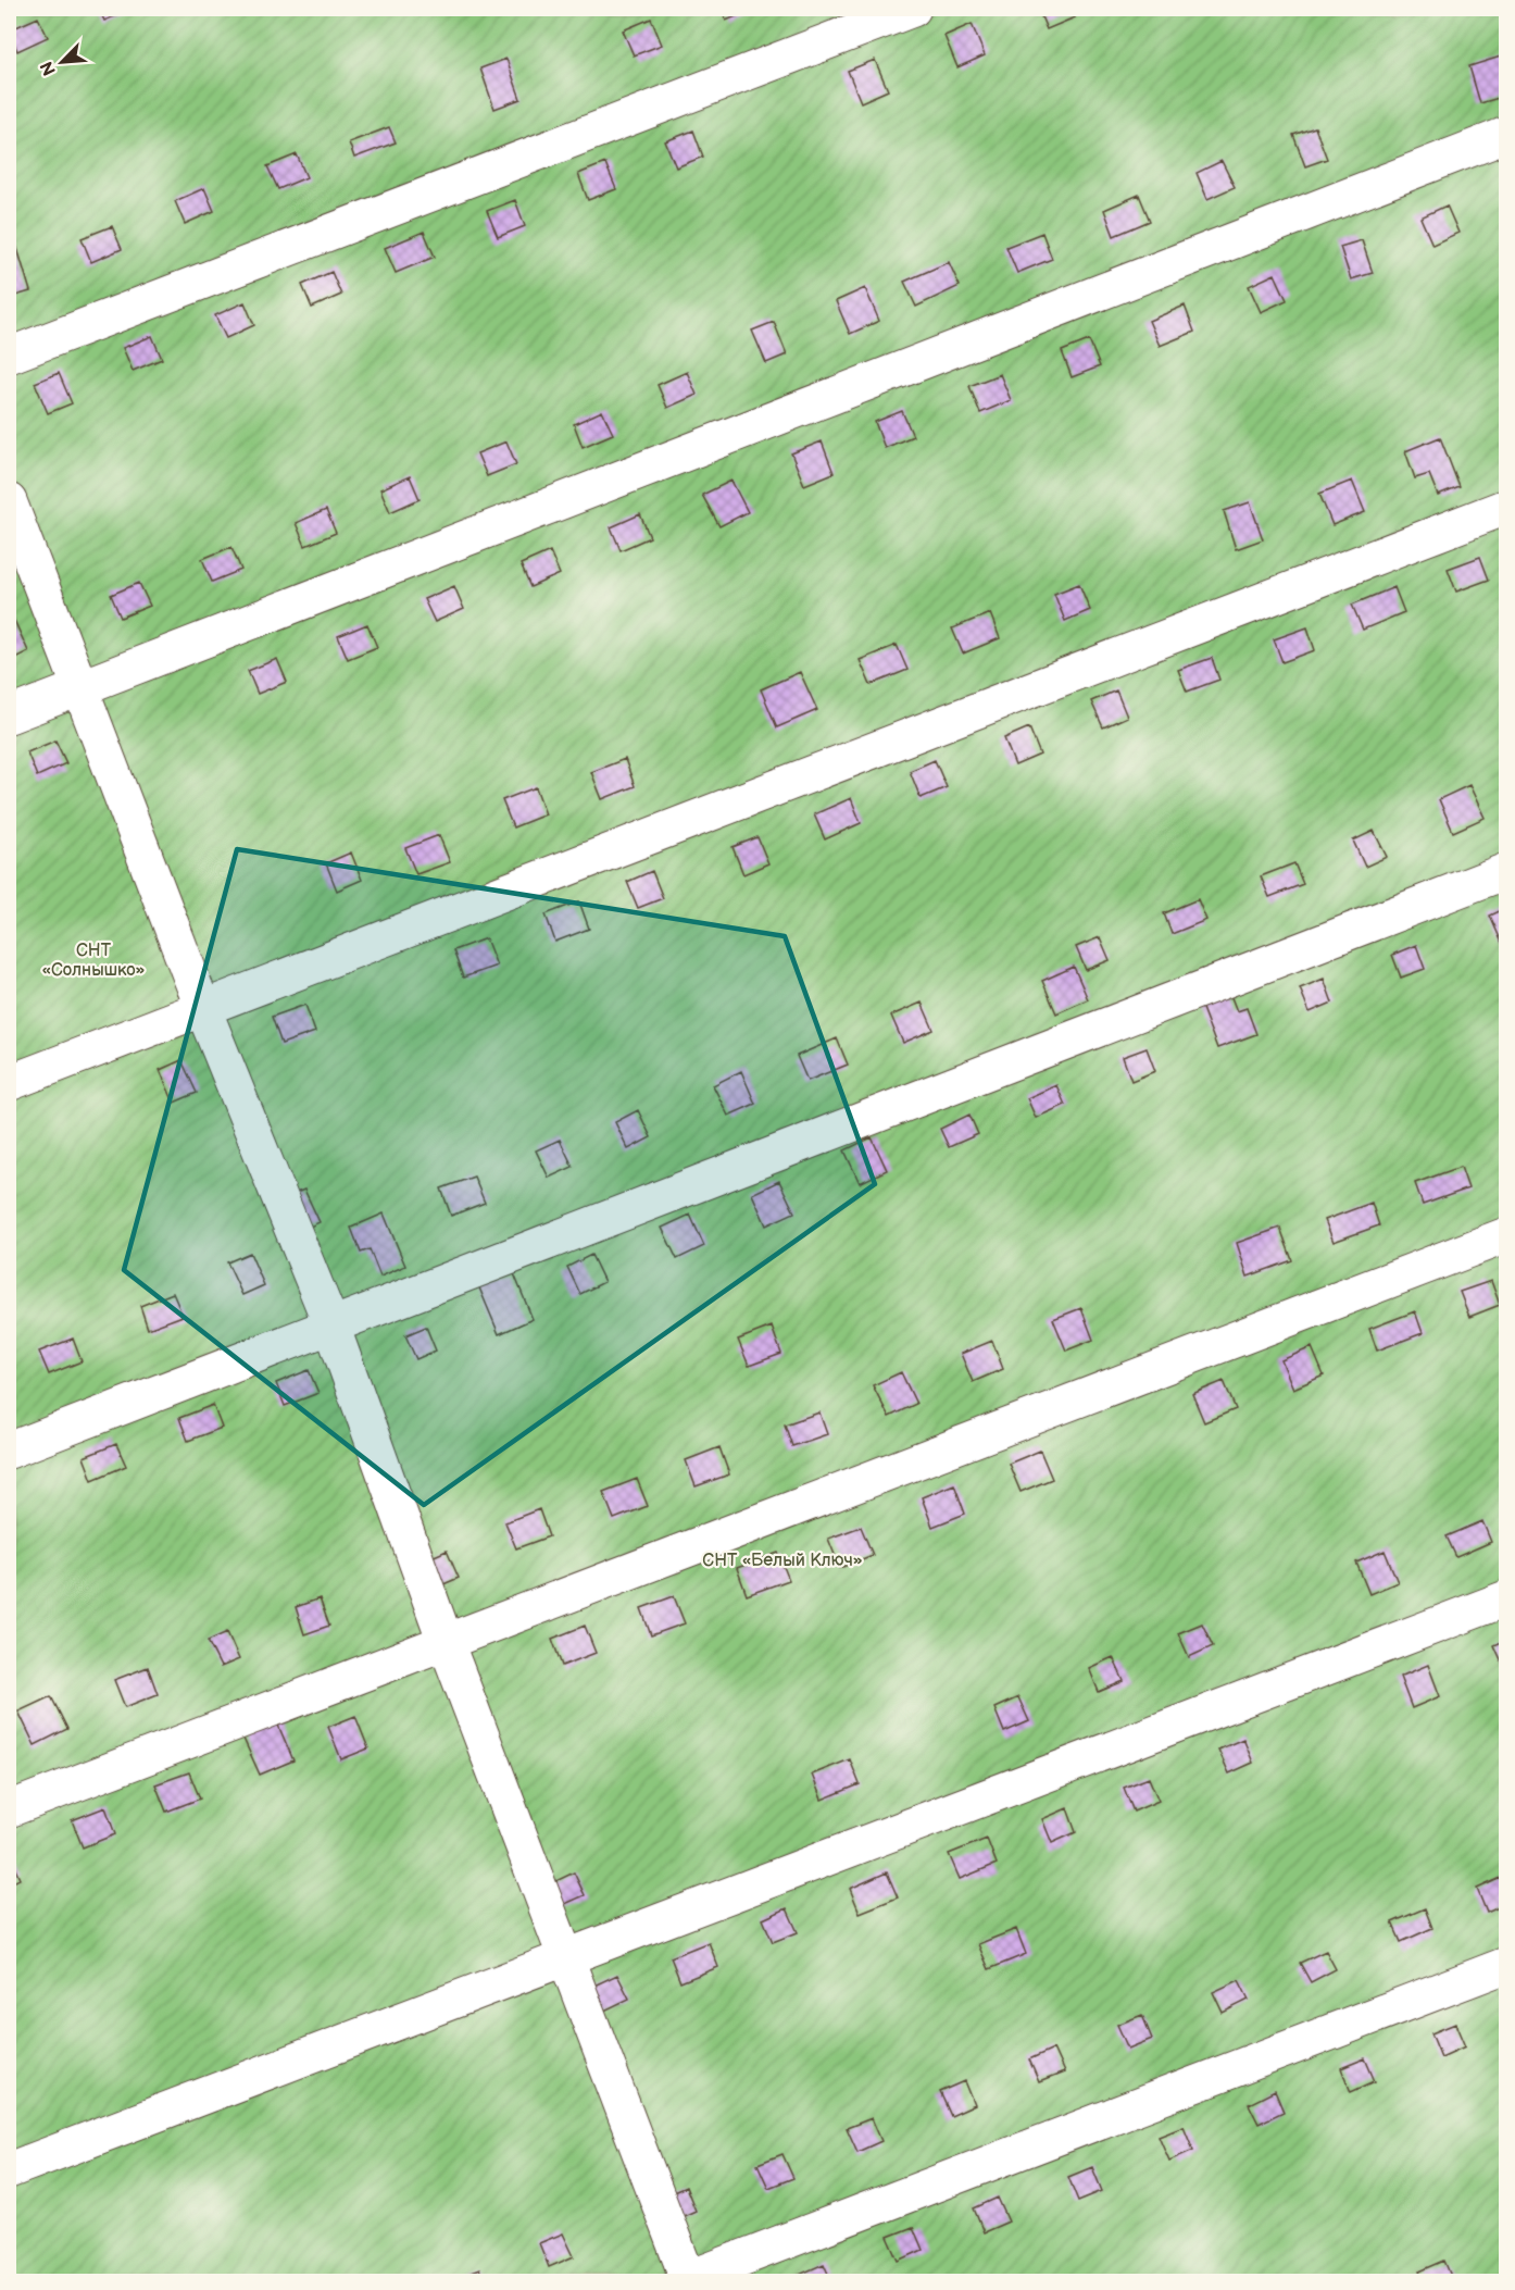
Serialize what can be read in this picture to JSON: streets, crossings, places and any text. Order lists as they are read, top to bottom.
{
  "parks": ["СНТ «Солнышко»", "СНТ «Белый Ключ»"],
  "north": "bottom left"
}
